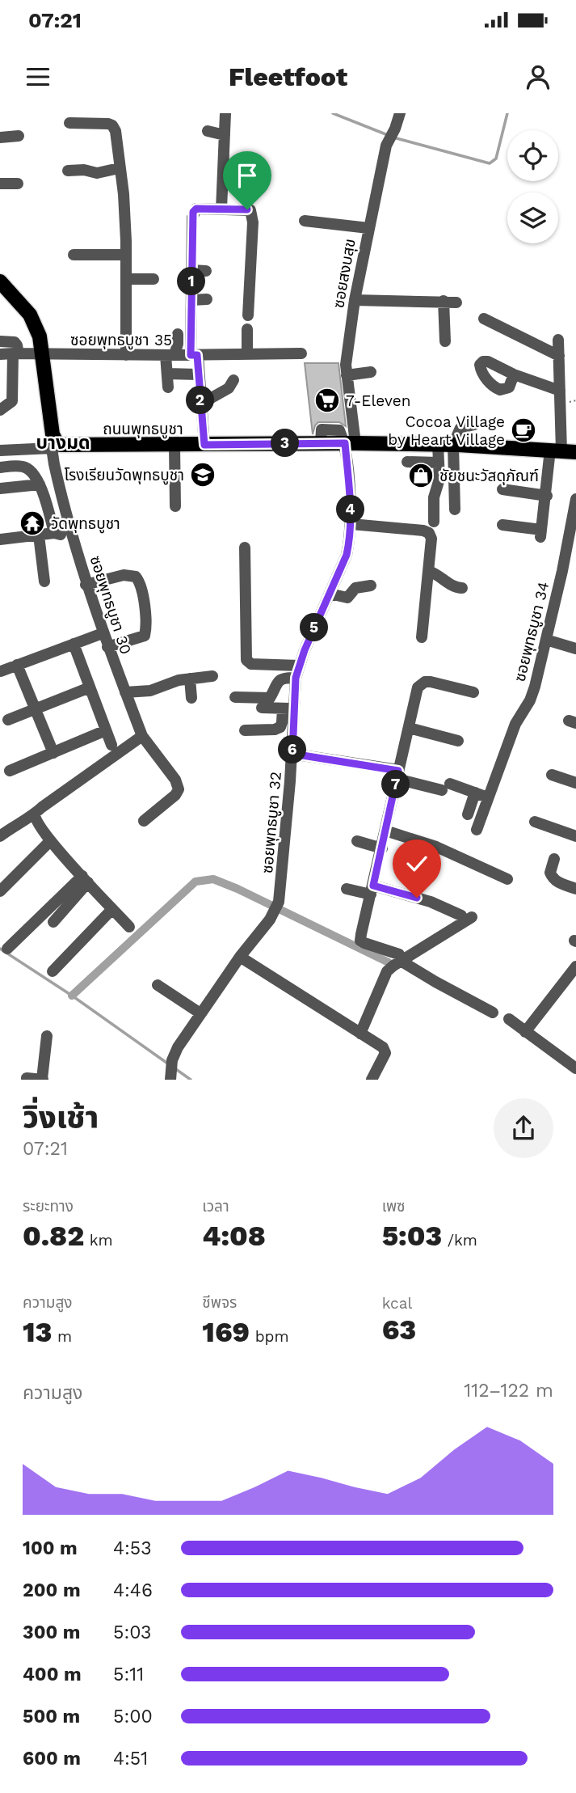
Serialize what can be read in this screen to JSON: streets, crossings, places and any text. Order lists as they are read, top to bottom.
{
  "streets": {
    "main road": ["ถนนพุทธบูชา"],
    "street": [
      "ซอยสงบสุข",
      "ซอยพุทธบูชา 35",
      "ซอยพุทธบูชา 30",
      "ซอยพุทธบูชา 34",
      "ซอยพุทธบูชา 32"
    ]
  },
  "crossings": [
    ["ซอยสงบสุข", "ถนนพุทธบูชา"],
    ["ซอยสงบสุข", "ซอยพุทธบูชา 32"],
    ["ถนนพุทธบูชา", "ซอยพุทธบูชา 30"],
    ["ถนนพุทธบูชา", "ซอยพุทธบูชา 32"]
  ],
  "districts": ["บางมด"],
  "places": {
    "supermarket": ["7-Eleven"],
    "cafe": ["Cocoa Village by Heart Village"],
    "school or university": ["โรงเรียนวัดพุทธบูชา"],
    "shop": ["ชัยชนะวัสดุภัณฑ์"],
    "temple": ["วัดพุทธบูชา"]
  },
  "page": {
    "status": "07:21",
    "header": "Fleetfoot",
    "pins": [
      "1",
      "2",
      "3",
      "4",
      "5",
      "6",
      "7"
    ],
    "heading": ["วิ่งเช้า", "07:21"],
    "stats": [
      ["ระยะทาง", "0.82 km"],
      ["เวลา", "4:08"],
      ["เพซ", "5:03 /km"],
      ["ความสูง", "13 m"],
      ["ชีพจร", "169 bpm"],
      ["kcal", "63"]
    ],
    "chart": ["ความสูง", "112–122 m"],
    "list": [
      {
        "name": "100 m",
        "note": "4:53"
      },
      {
        "name": "200 m",
        "note": "4:46"
      },
      {
        "name": "300 m",
        "note": "5:03"
      },
      {
        "name": "400 m",
        "note": "5:11"
      },
      {
        "name": "500 m",
        "note": "5:00"
      },
      {
        "name": "600 m",
        "note": "4:51"
      }
    ]
  }
}
